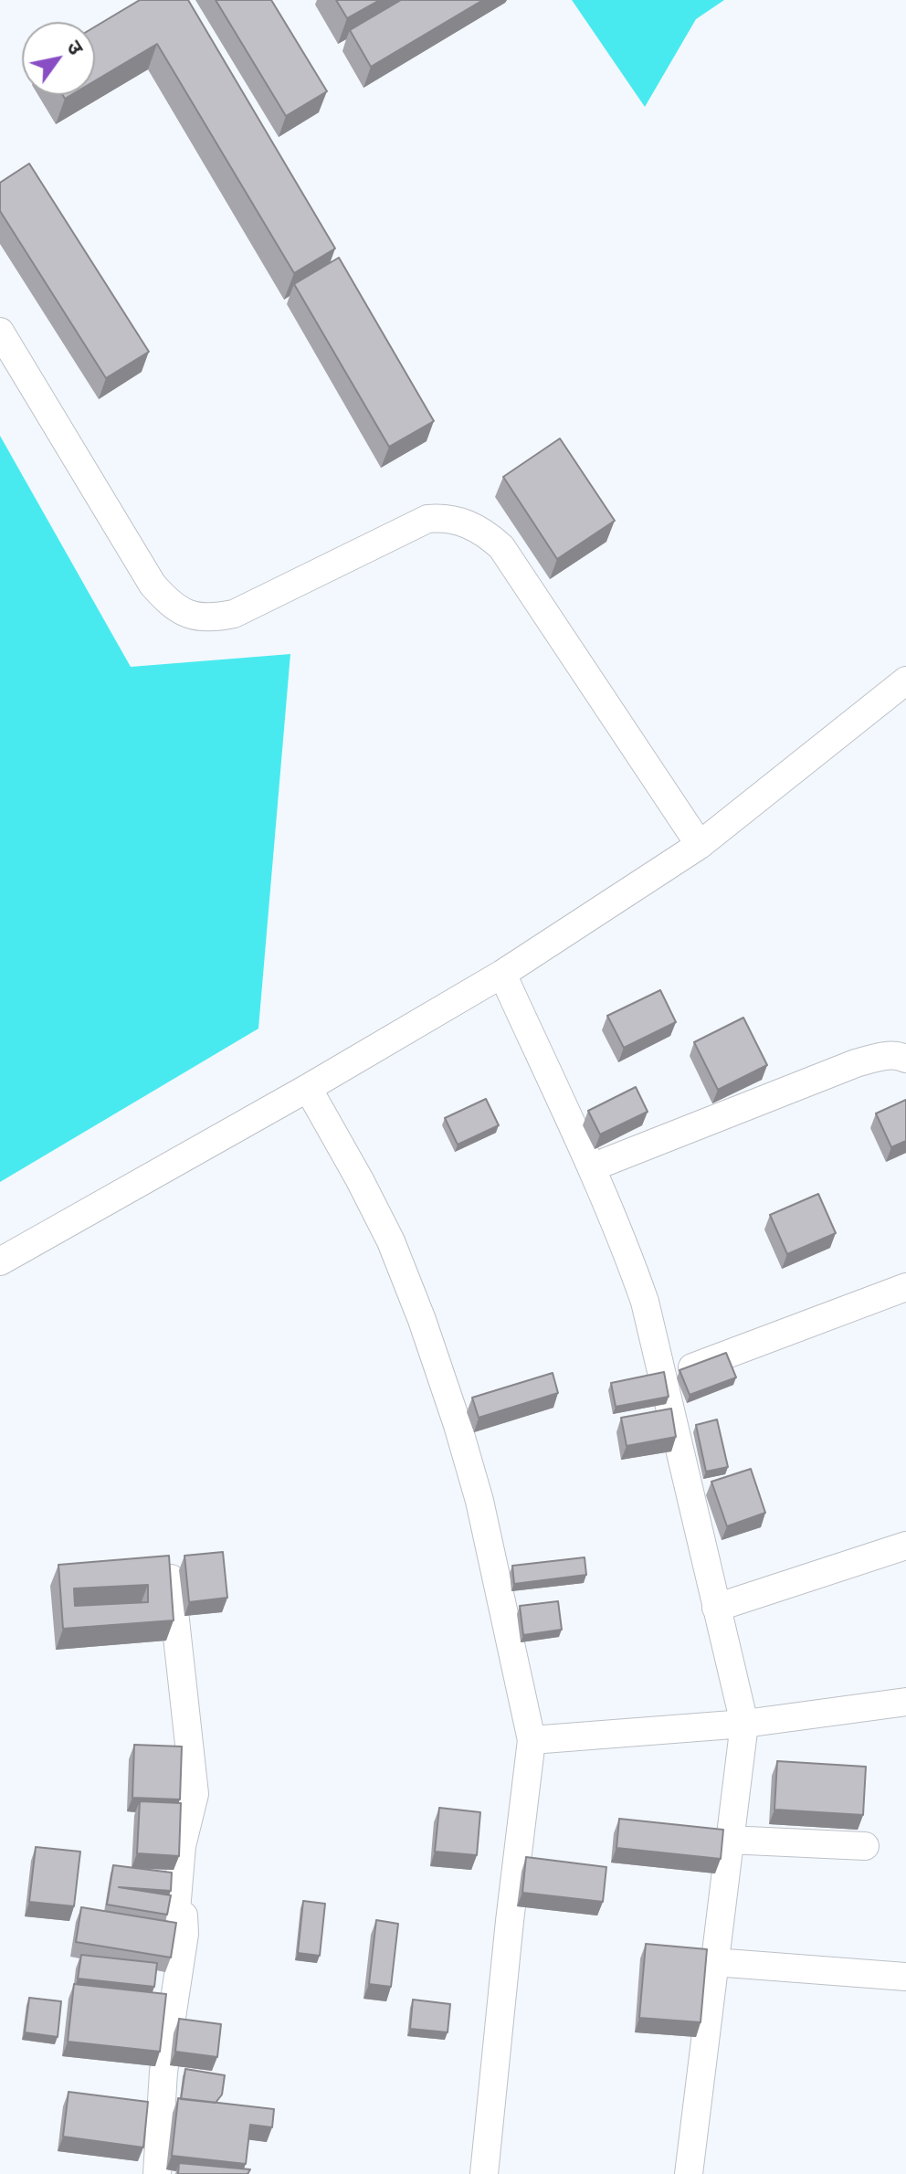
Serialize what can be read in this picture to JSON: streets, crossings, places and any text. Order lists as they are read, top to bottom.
{
  "north": "top right"
}
